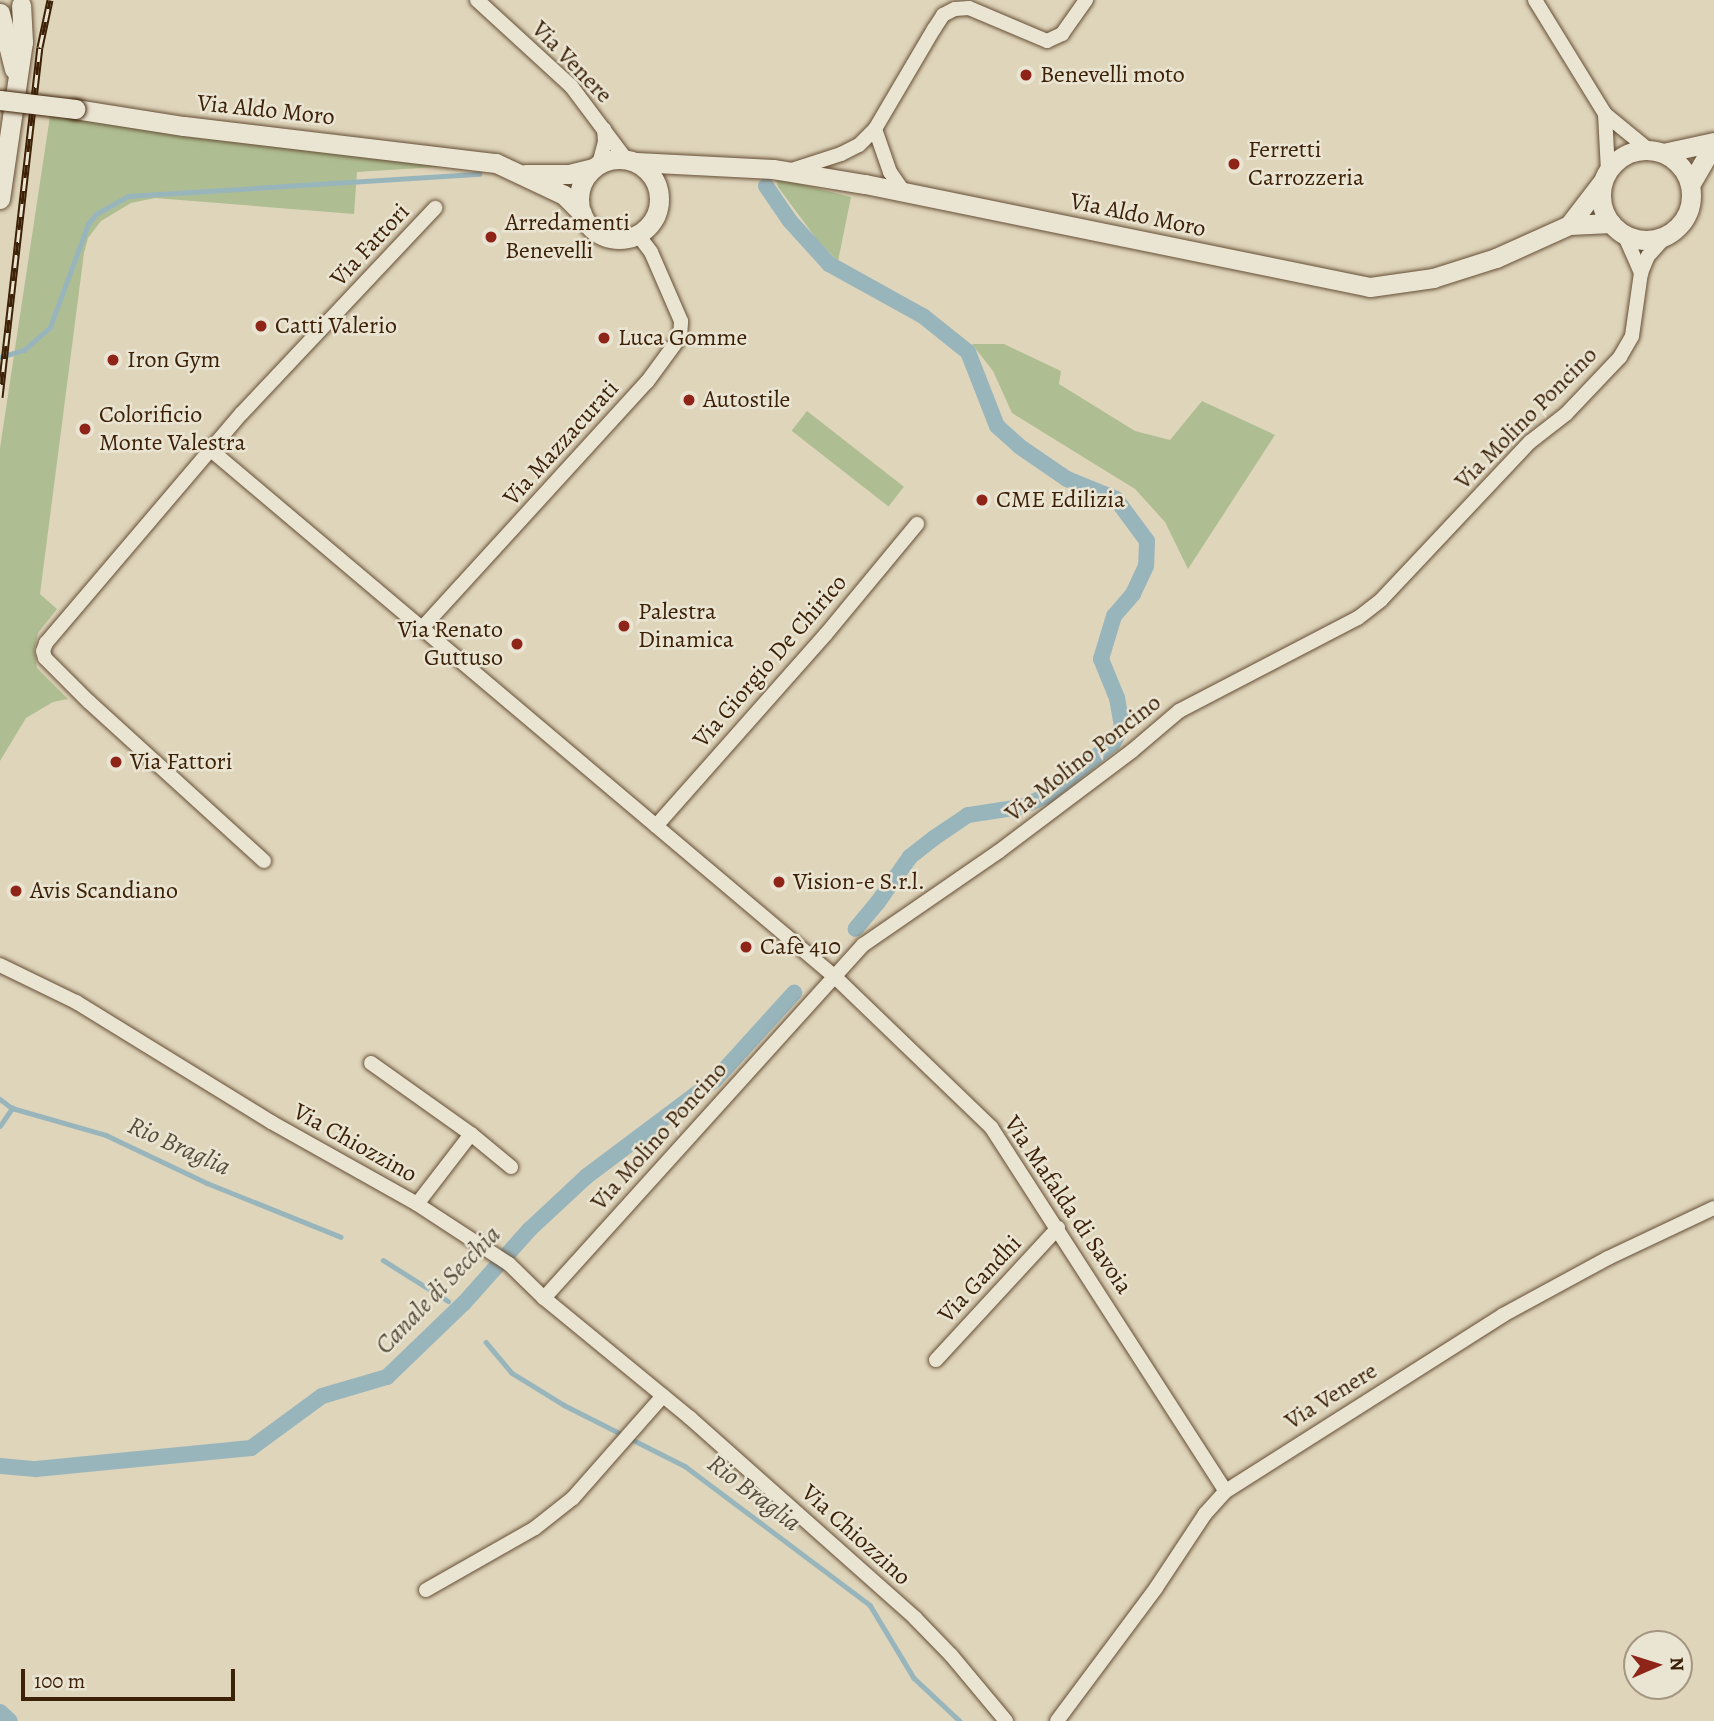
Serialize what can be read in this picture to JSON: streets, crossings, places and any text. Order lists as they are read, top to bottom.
{
  "streets": {
    "main road": ["Via Aldo Moro"],
    "street": [
      "Via Venere",
      "Via Fattori",
      "Via Molino Poncino",
      "Via Mazzacurati",
      "Via Giorgio De Chirico",
      "Via Chiozzino",
      "Via Mafalda di Savoia",
      "Via Gandhi"
    ]
  },
  "crossings": [
    ["Via Venere", "Via Aldo Moro"],
    ["Via Venere", "Via Mazzacurati"],
    ["Via Venere", "Via Mafalda di Savoia"],
    ["Via Aldo Moro", "Via Molino Poncino"],
    ["Via Aldo Moro", "Via Mazzacurati"],
    ["Via Molino Poncino", "Via Chiozzino"],
    ["Via Molino Poncino", "Via Mafalda di Savoia"],
    ["Via Mafalda di Savoia", "Via Gandhi"]
  ],
  "water": ["Rio Braglia", "Canale di Secchia"],
  "places": [
    "Benevelli moto",
    "Ferretti Carrozzeria",
    "Arredamenti Benevelli",
    "Catti Valerio",
    "Luca Gomme",
    "Iron Gym",
    "Autostile",
    "Colorificio Monte Valestra",
    "CME Edilizia",
    "Palestra Dinamica",
    "Via Renato Guttuso",
    "Via Fattori",
    "Vision-e S.r.l.",
    "Avis Scandiano",
    "Cafè 410"
  ],
  "scale_bar": "100 m",
  "north": "right"
}
